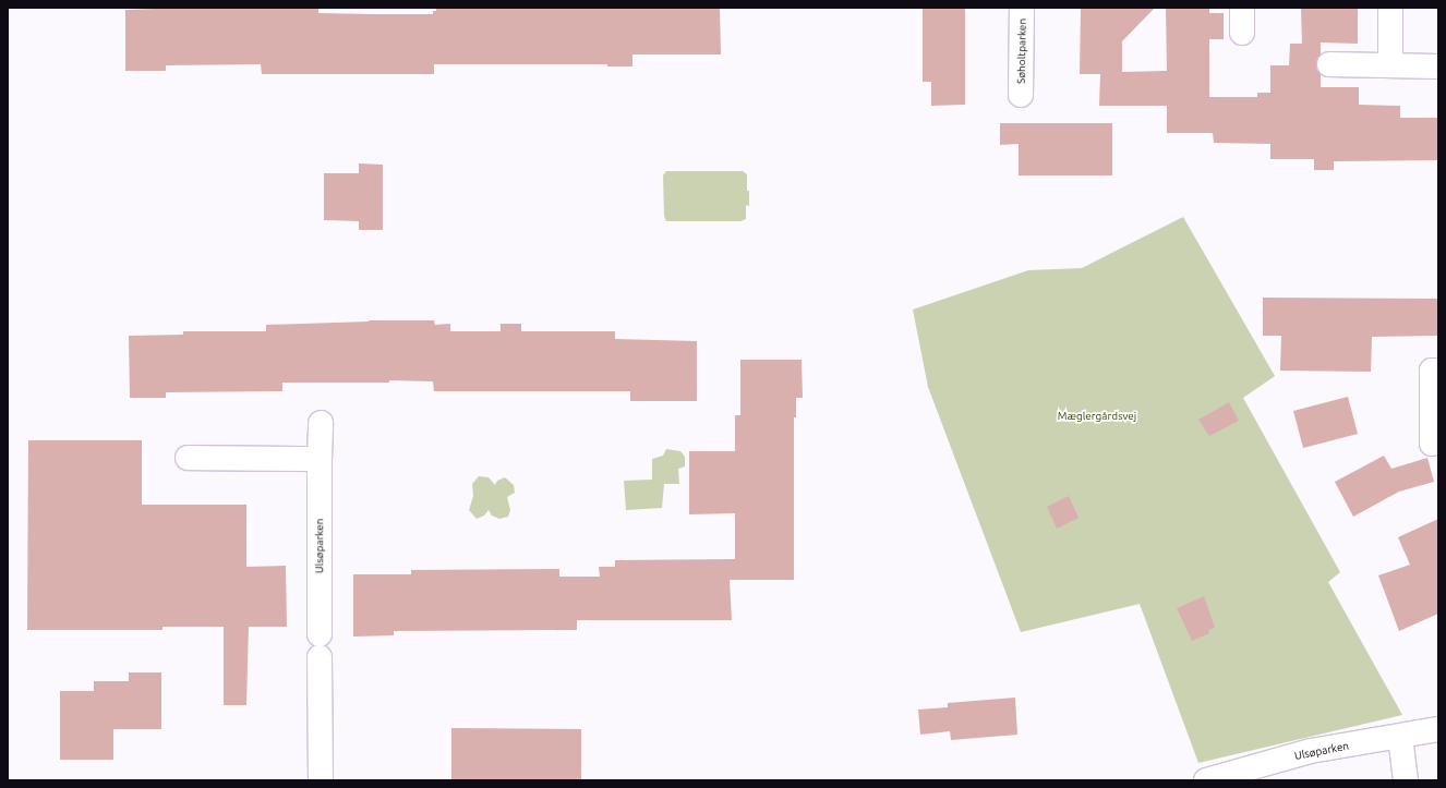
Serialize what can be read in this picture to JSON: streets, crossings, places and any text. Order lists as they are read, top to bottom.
{
  "streets": {
    "street": ["Søholtparken", "Ulsøparken"]
  },
  "parks": ["Mæglergårdsvej"]
}
